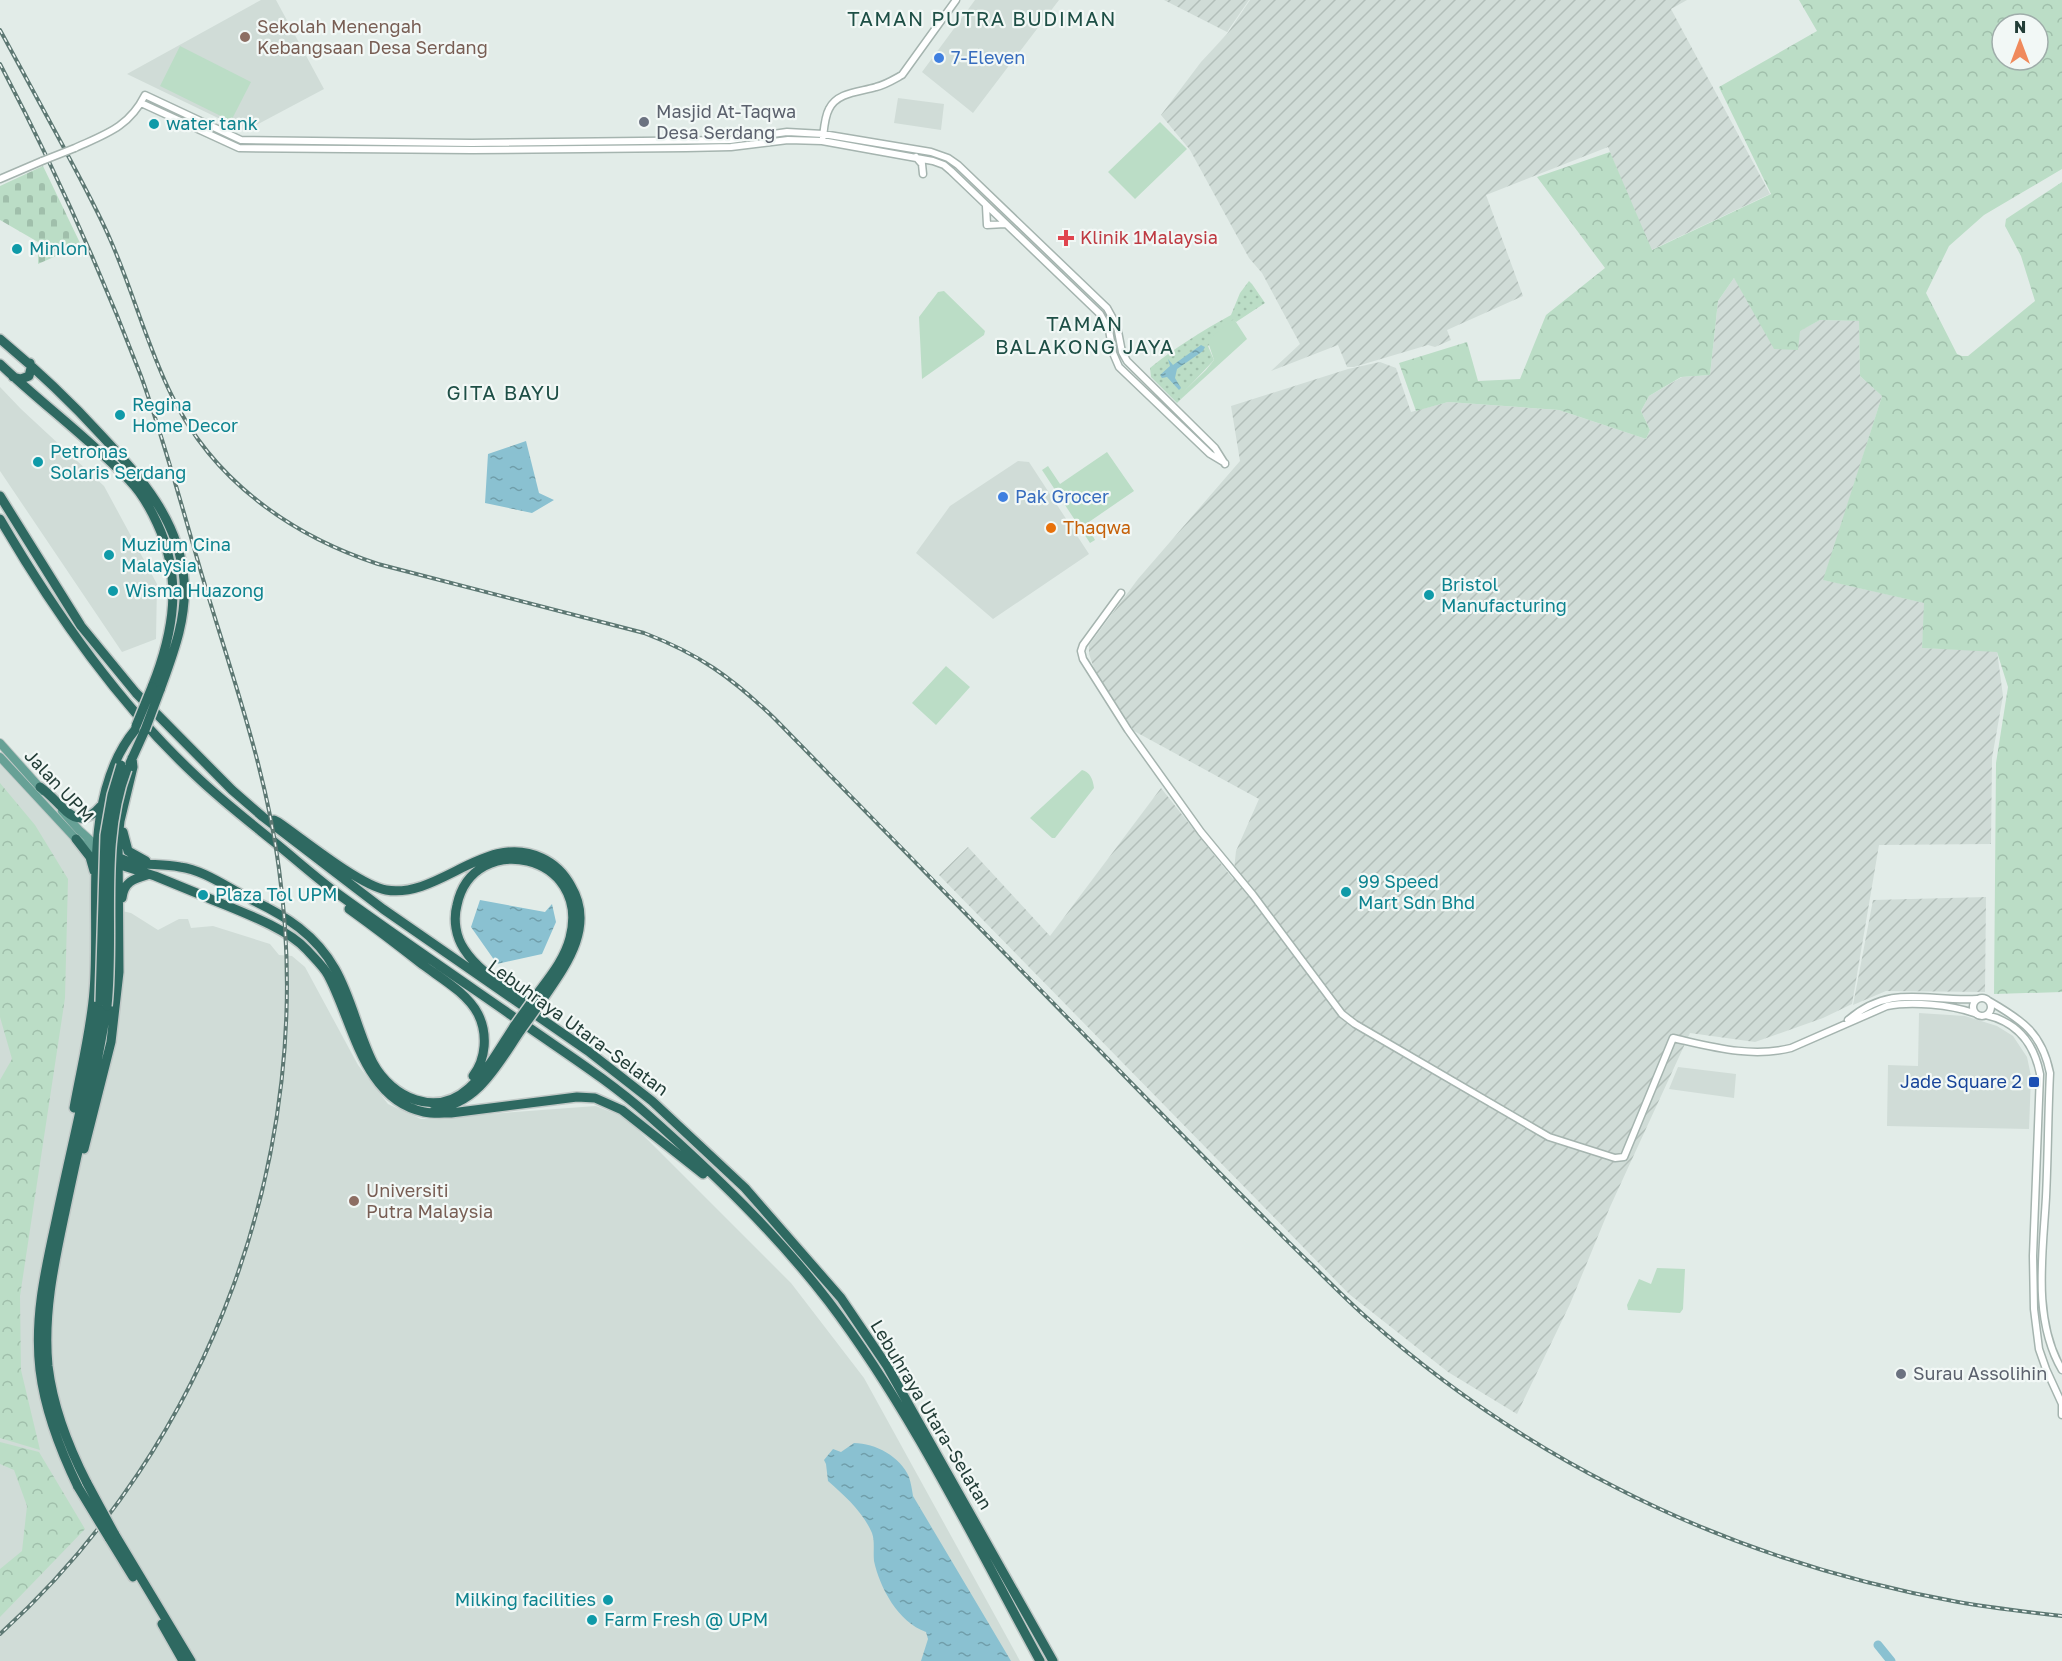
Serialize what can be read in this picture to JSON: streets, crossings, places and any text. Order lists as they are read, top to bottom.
{
  "streets": {
    "highway": ["Lebuhraya Utara–Selatan"],
    "main road": ["Jalan UPM"]
  },
  "districts": ["TAMAN PUTRA BUDIMAN", "TAMAN BALAKONG JAYA", "GITA BAYU"],
  "places": {
    "other": [
      "Sekolah Menengah Kebangsaan Desa Serdang",
      "7-Eleven",
      "Masjid At-Taqwa Desa Serdang",
      "water tank",
      "Minlon",
      "Regina Home Decor",
      "Petronas Solaris Serdang",
      "Pak Grocer",
      "Thaqwa",
      "Muzium Cina Malaysia",
      "Wisma Huazong",
      "Bristol Manufacturing",
      "99 Speed Mart Sdn Bhd",
      "Plaza Tol UPM",
      "Universiti Putra Malaysia",
      "Surau Assolihin",
      "Milking facilities",
      "Farm Fresh @ UPM"
    ],
    "health": ["Klinik 1Malaysia"],
    "transit": ["Jade Square 2"]
  },
  "north": "top"
}
